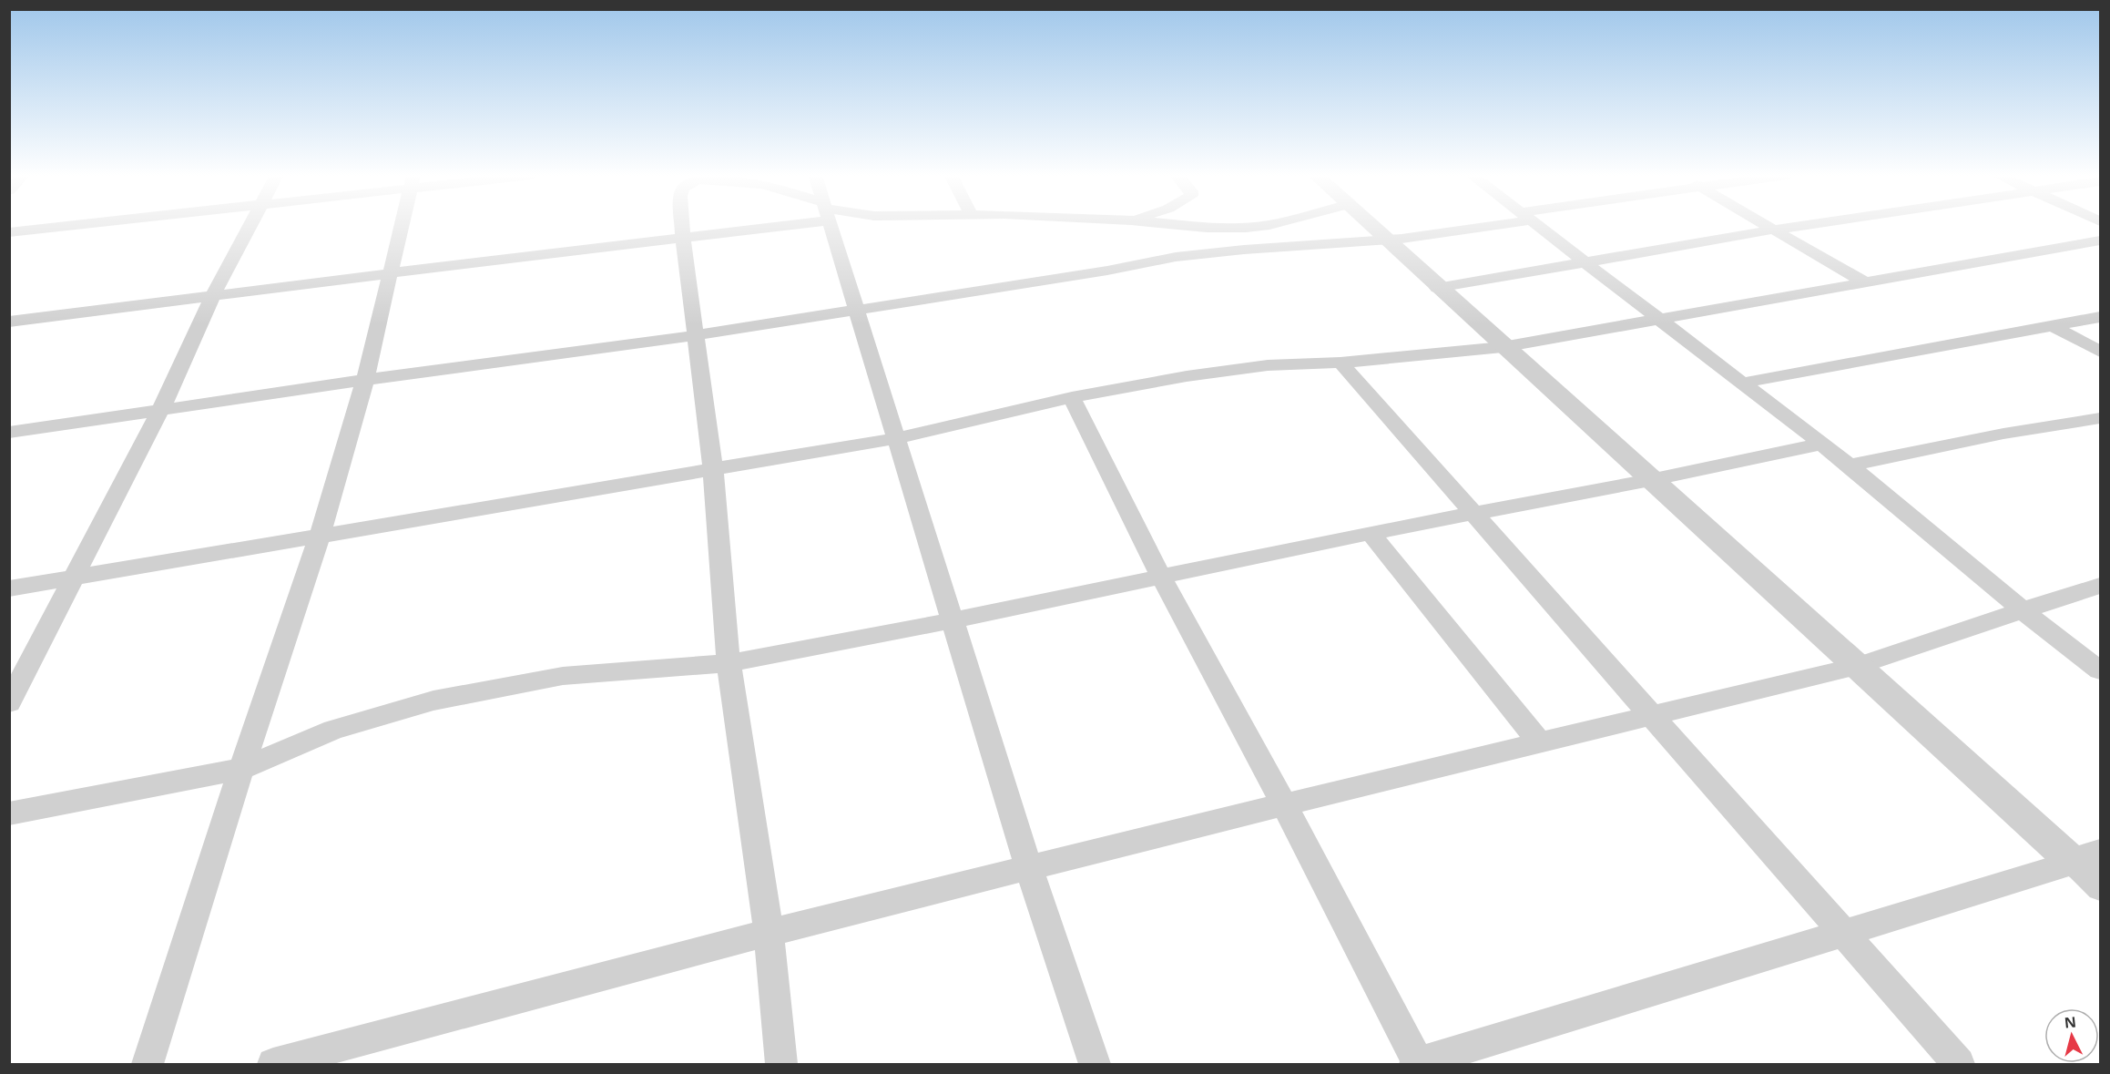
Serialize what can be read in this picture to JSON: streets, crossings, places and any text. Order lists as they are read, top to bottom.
{
  "north": "top"
}
